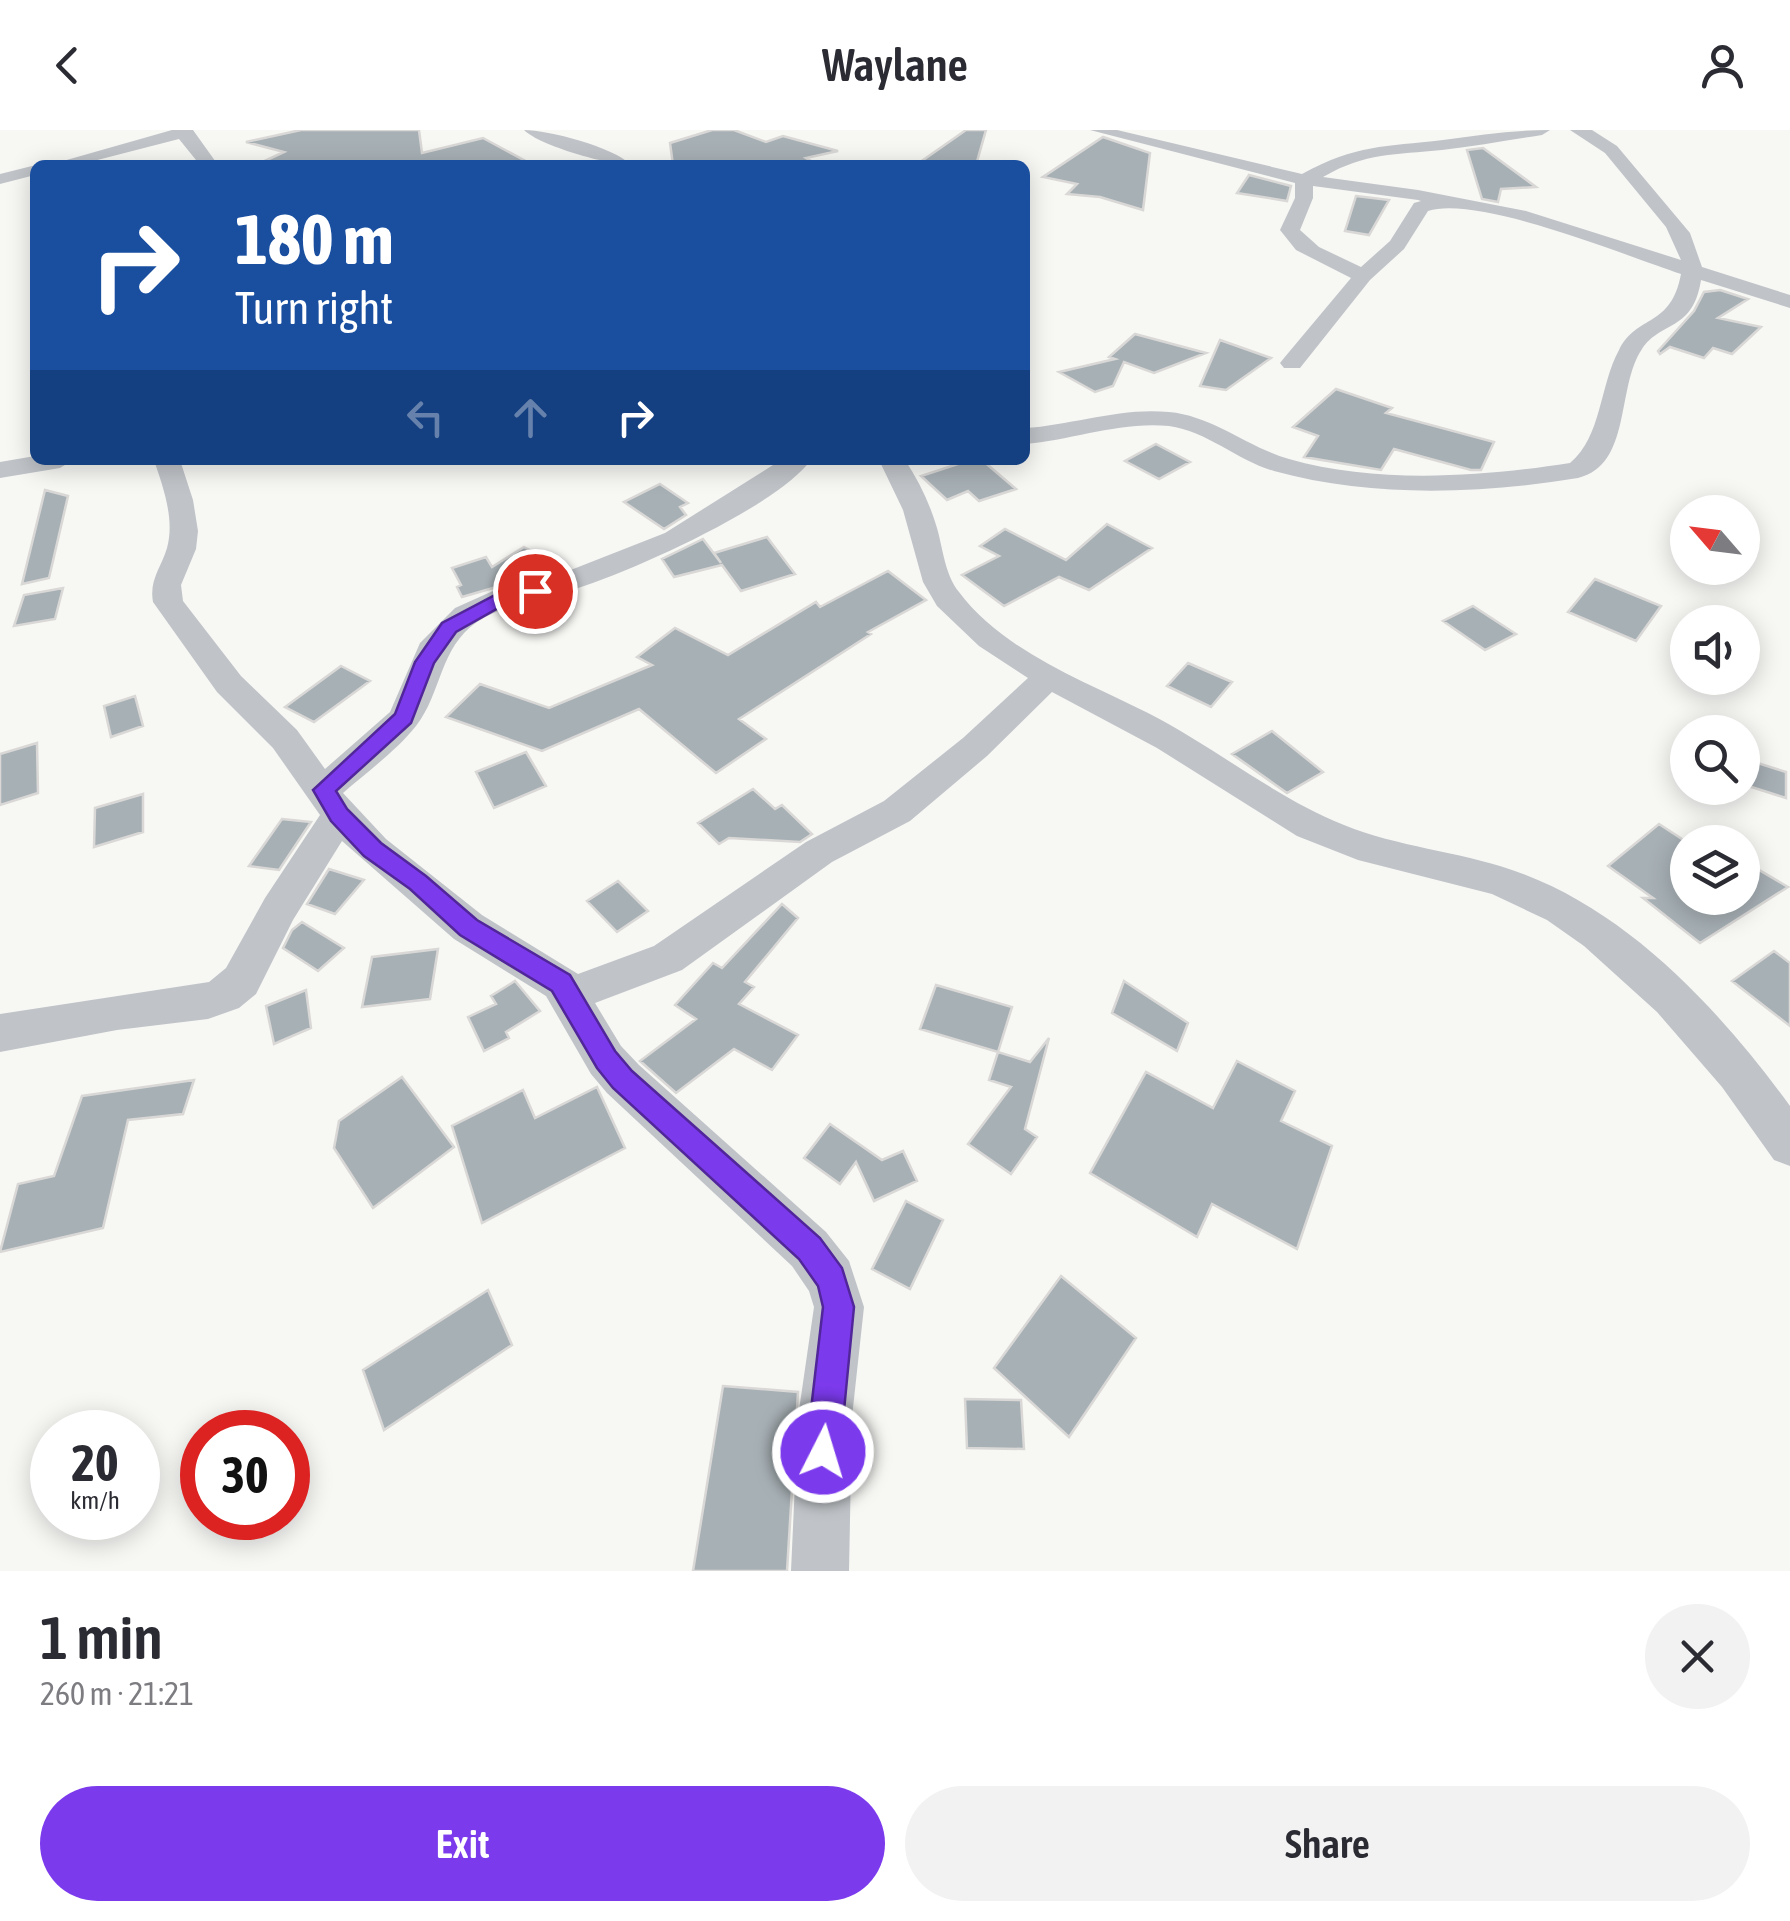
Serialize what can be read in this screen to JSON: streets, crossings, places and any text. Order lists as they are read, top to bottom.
{
  "north": "top left",
  "page": {
    "header": "Waylane",
    "turn": ["180 m", "Turn right"],
    "speed": "20 km/h",
    "limit": "30",
    "heading": ["1 min", "260 m · 21:21"],
    "buttons": ["Exit", "Share"]
  }
}
